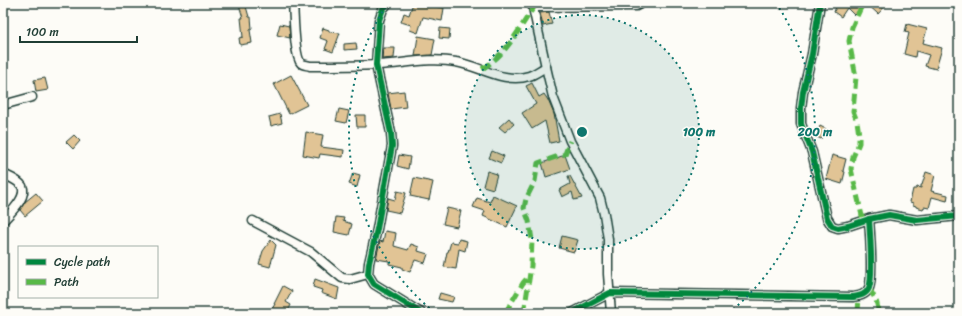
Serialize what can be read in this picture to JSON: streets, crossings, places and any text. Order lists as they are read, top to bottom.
{
  "legend": ["Cycle path", "Path"],
  "scale_bar": "100 m",
  "rings": ["100 m", "200 m"]
}
